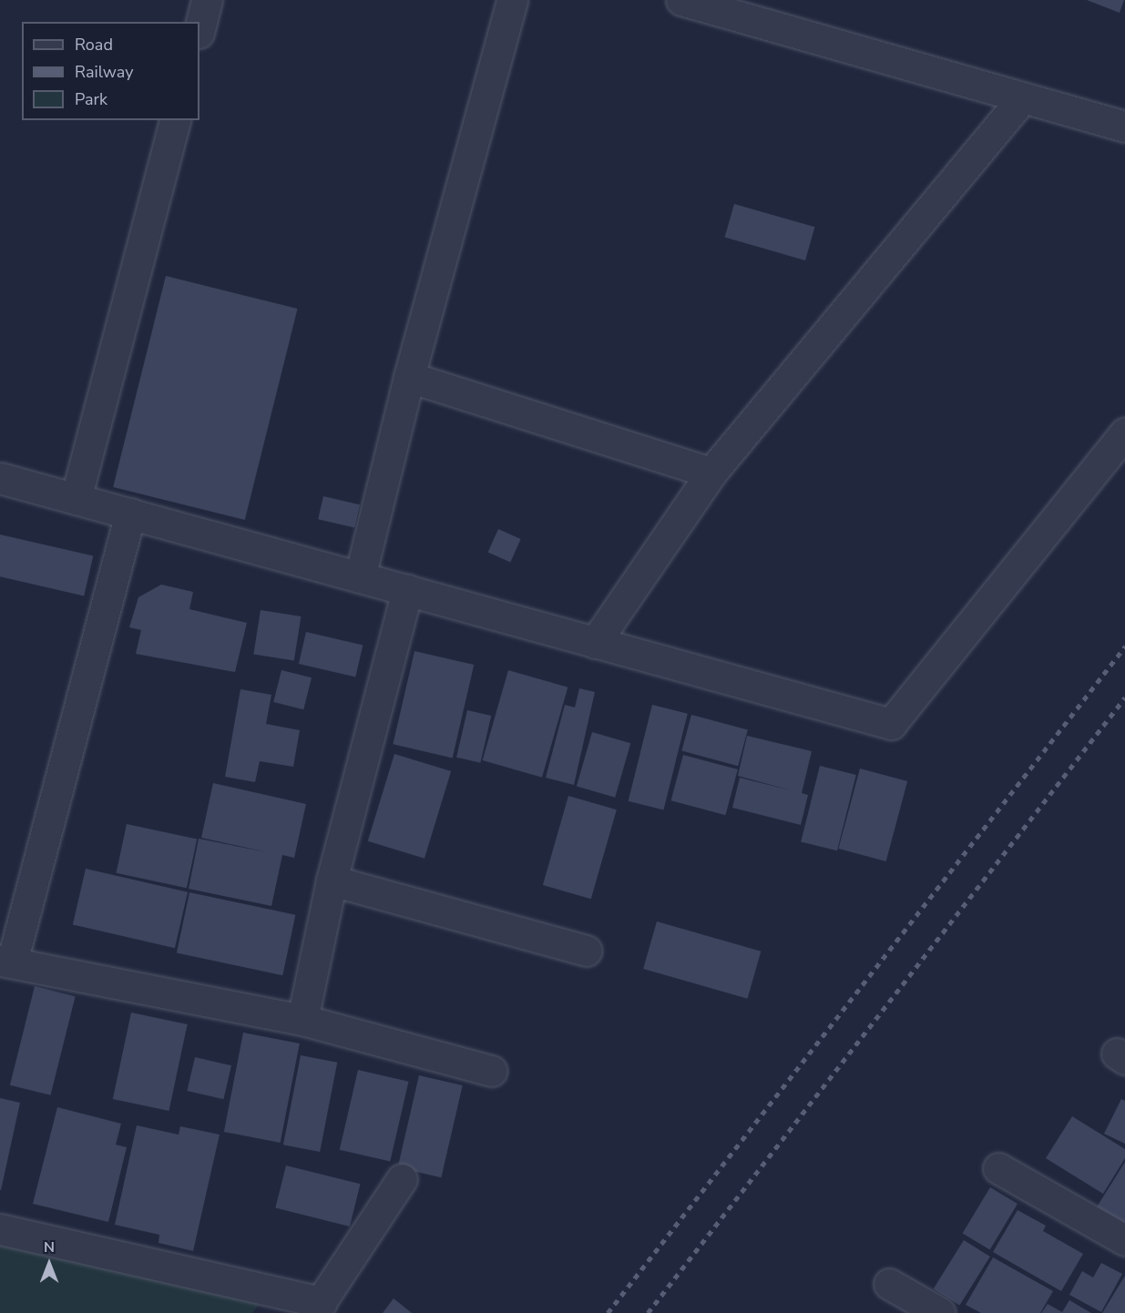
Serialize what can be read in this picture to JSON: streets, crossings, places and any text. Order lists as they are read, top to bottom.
{
  "legend": ["Road", "Railway", "Park"],
  "north": "top"
}
